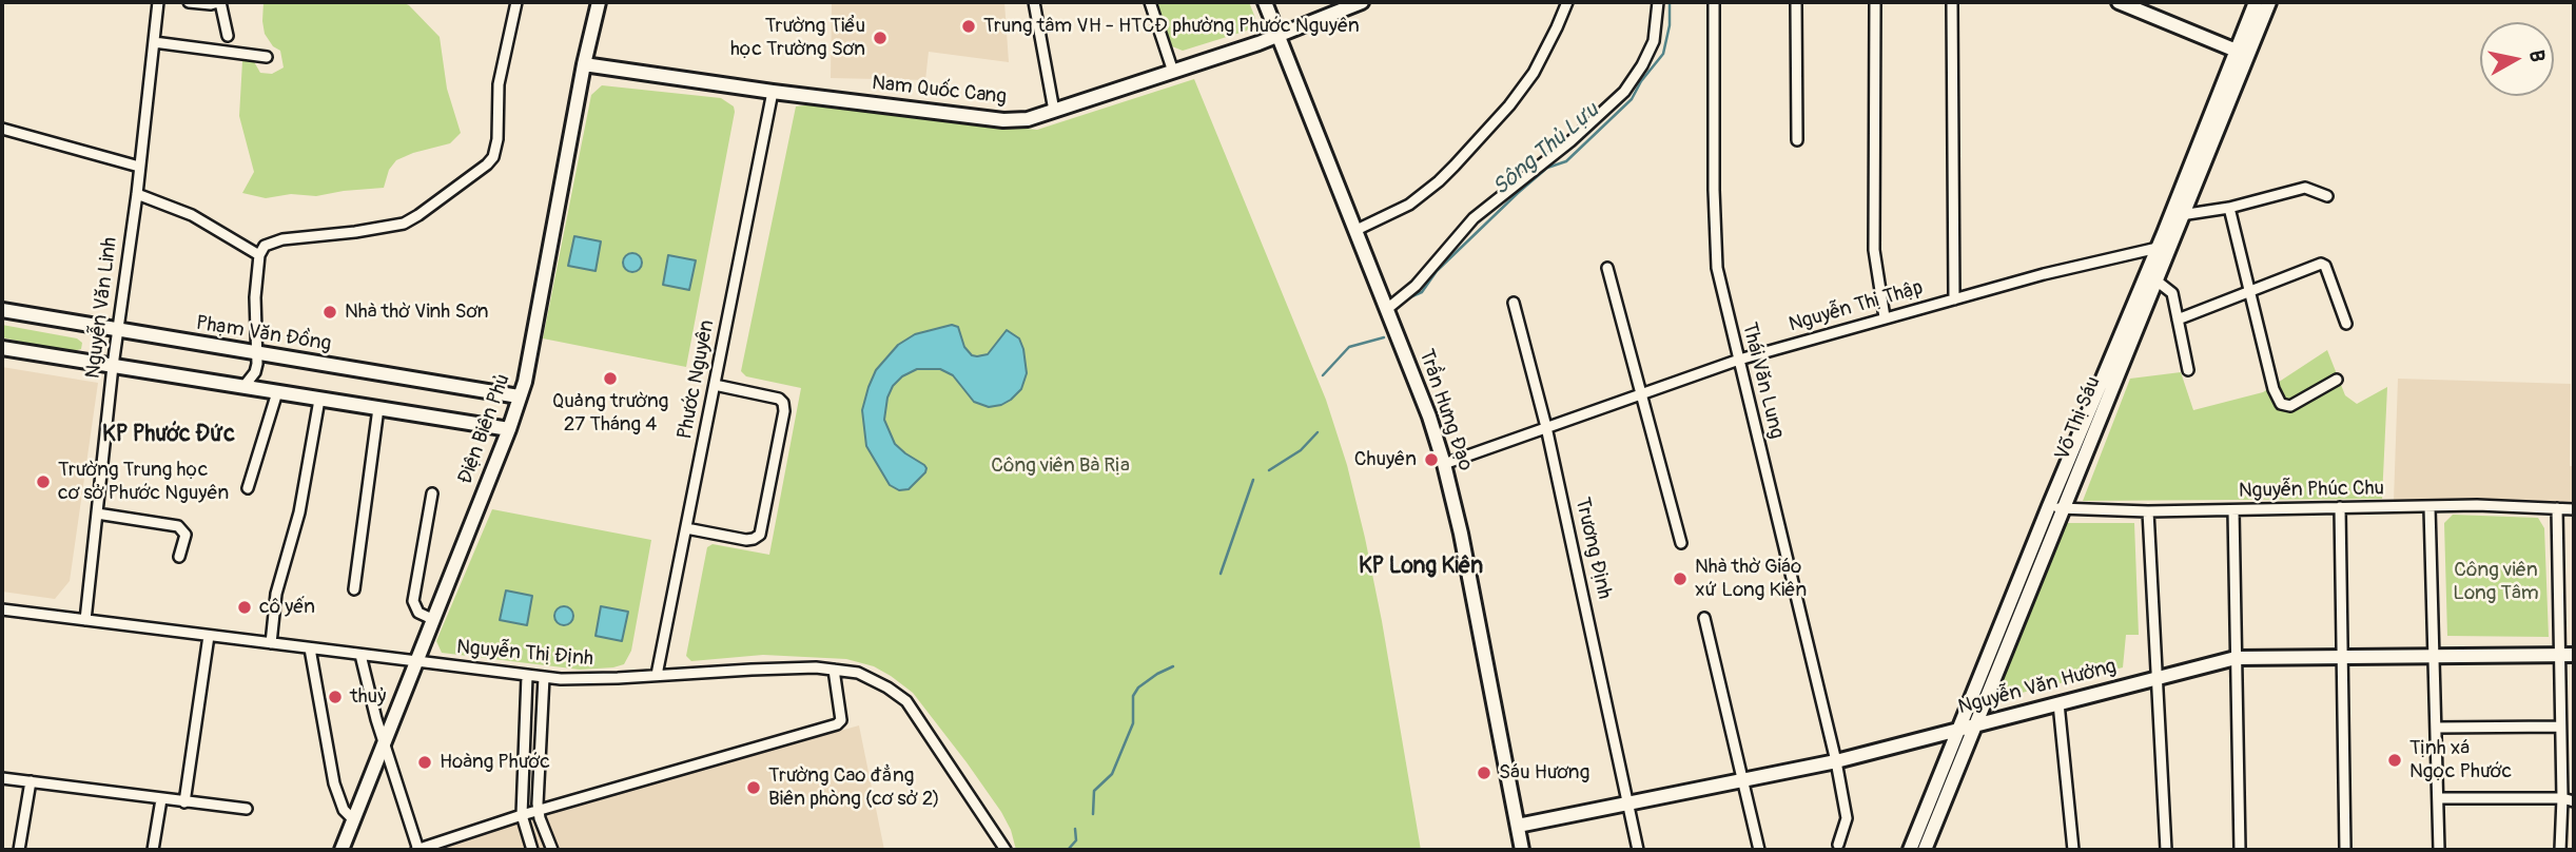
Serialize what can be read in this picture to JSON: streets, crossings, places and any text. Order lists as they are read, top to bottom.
{
  "streets": {
    "street": [
      "Nam Quốc Cang",
      "Nguyễn Thị Thập",
      "Nguyễn Văn Linh",
      "Phạm Văn Đồng",
      "Phước Nguyên",
      "Thái Văn Lung",
      "Trần Hưng Đạo",
      "Võ Thị Sáu",
      "Điện Biên Phủ",
      "Nguyễn Phúc Chu",
      "Trương Định",
      "Nguyễn Thị Định",
      "Nguyễn Văn Hưởng"
    ]
  },
  "crossings": [
    ["Nam Quốc Cang", "Phước Nguyên"],
    ["Nam Quốc Cang", "Trần Hưng Đạo"],
    ["Nam Quốc Cang", "Điện Biên Phủ"],
    ["Nguyễn Thị Thập", "Thái Văn Lung"],
    ["Nguyễn Thị Thập", "Trần Hưng Đạo"],
    ["Nguyễn Thị Thập", "Võ Thị Sáu"],
    ["Nguyễn Thị Thập", "Trương Định"],
    ["Nguyễn Văn Linh", "Phạm Văn Đồng"],
    ["Nguyễn Văn Linh", "Nguyễn Thị Định"],
    ["Phạm Văn Đồng", "Điện Biên Phủ"],
    ["Phước Nguyên", "Nguyễn Thị Định"],
    ["Thái Văn Lung", "Nguyễn Văn Hưởng"],
    ["Trần Hưng Đạo", "Nguyễn Văn Hưởng"],
    ["Võ Thị Sáu", "Nguyễn Phúc Chu"],
    ["Võ Thị Sáu", "Nguyễn Văn Hưởng"],
    ["Điện Biên Phủ", "Nguyễn Thị Định"],
    ["Trương Định", "Nguyễn Văn Hưởng"]
  ],
  "districts": ["KP Phước Đức", "KP Long Kiên"],
  "water": ["Sông Thủ Lựu"],
  "parks": ["Công viên Bà Rịa", "Công viên Long Tâm"],
  "places": [
    "Trung tâm VH - HTCĐ phường Phước Nguyên",
    "Trường Tiểu học Trường Sơn",
    "Nhà thờ Vinh Sơn",
    "Quảng trường 27 Tháng 4",
    "Chuyên",
    "Trường Trung học cơ sở Phước Nguyên",
    "Nhà thờ Giáo xứ Long Kiên",
    "cô yến",
    "thuỷ",
    "Tịnh xá Ngọc Phước",
    "Hoàng Phước",
    "Sáu Hương",
    "Trường Cao đẳng Biên phòng (cơ sở 2)"
  ],
  "north": "right"
}
